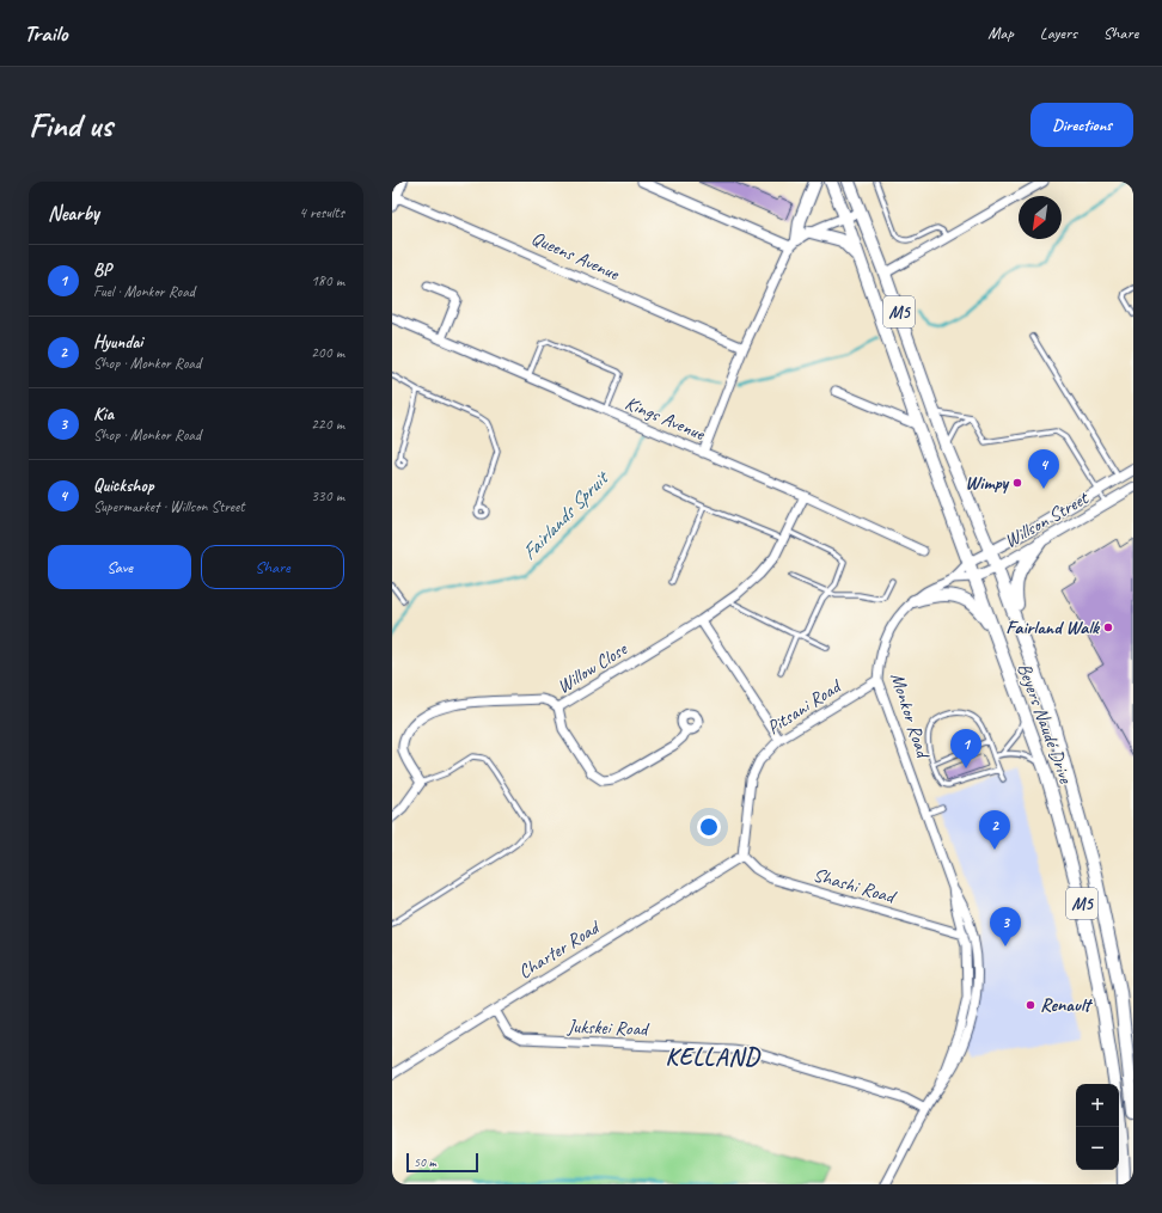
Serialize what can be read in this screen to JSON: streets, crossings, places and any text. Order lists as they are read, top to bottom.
{
  "streets": {
    "main road": ["M5", "Beyers Naudé Drive"],
    "street": [
      "Queens Avenue",
      "Kings Avenue",
      "Willson Street",
      "Willow Close",
      "Pitsani Road",
      "Monkor Road",
      "Shashi Road",
      "Charter Road",
      "Jukskei Road"
    ]
  },
  "crossings": [
    ["Kings Avenue", "Willow Close"],
    ["Willson Street", "Monkor Road"],
    ["Willson Street", "Beyers Naudé Drive"],
    ["Pitsani Road", "Monkor Road"],
    ["Pitsani Road", "Shashi Road"],
    ["Pitsani Road", "Charter Road"],
    ["Monkor Road", "Beyers Naudé Drive"],
    ["Monkor Road", "Shashi Road"],
    ["Monkor Road", "Jukskei Road"],
    ["Shashi Road", "Charter Road"],
    ["Charter Road", "Jukskei Road"]
  ],
  "districts": ["KELLAND"],
  "water": ["Fairlands Spruit"],
  "places": ["Wimpy", "Fairland Walk", "Renault"],
  "scale_bar": "50 m",
  "north": "bottom left",
  "page": {
    "header": "Trailo",
    "nav": ["Map", "Layers", "Share"],
    "buttons": [
      "Directions",
      ["Save", "Share"]
    ],
    "title": "Find us",
    "heading": ["Nearby", "4 results"],
    "list": [
      {
        "mark": "1",
        "name": "BP",
        "note": "Fuel · Monkor Road",
        "value": "180 m"
      },
      {
        "mark": "2",
        "name": "Hyundai",
        "note": "Shop · Monkor Road",
        "value": "200 m"
      },
      {
        "mark": "3",
        "name": "Kia",
        "note": "Shop · Monkor Road",
        "value": "220 m"
      },
      {
        "mark": "4",
        "name": "Quickshop",
        "note": "Supermarket · Willson Street",
        "value": "330 m"
      }
    ],
    "pins": [
      "4",
      "1",
      "2",
      "3"
    ],
    "map_buttons": ["+", "−"],
    "scale": "50 m"
  }
}
